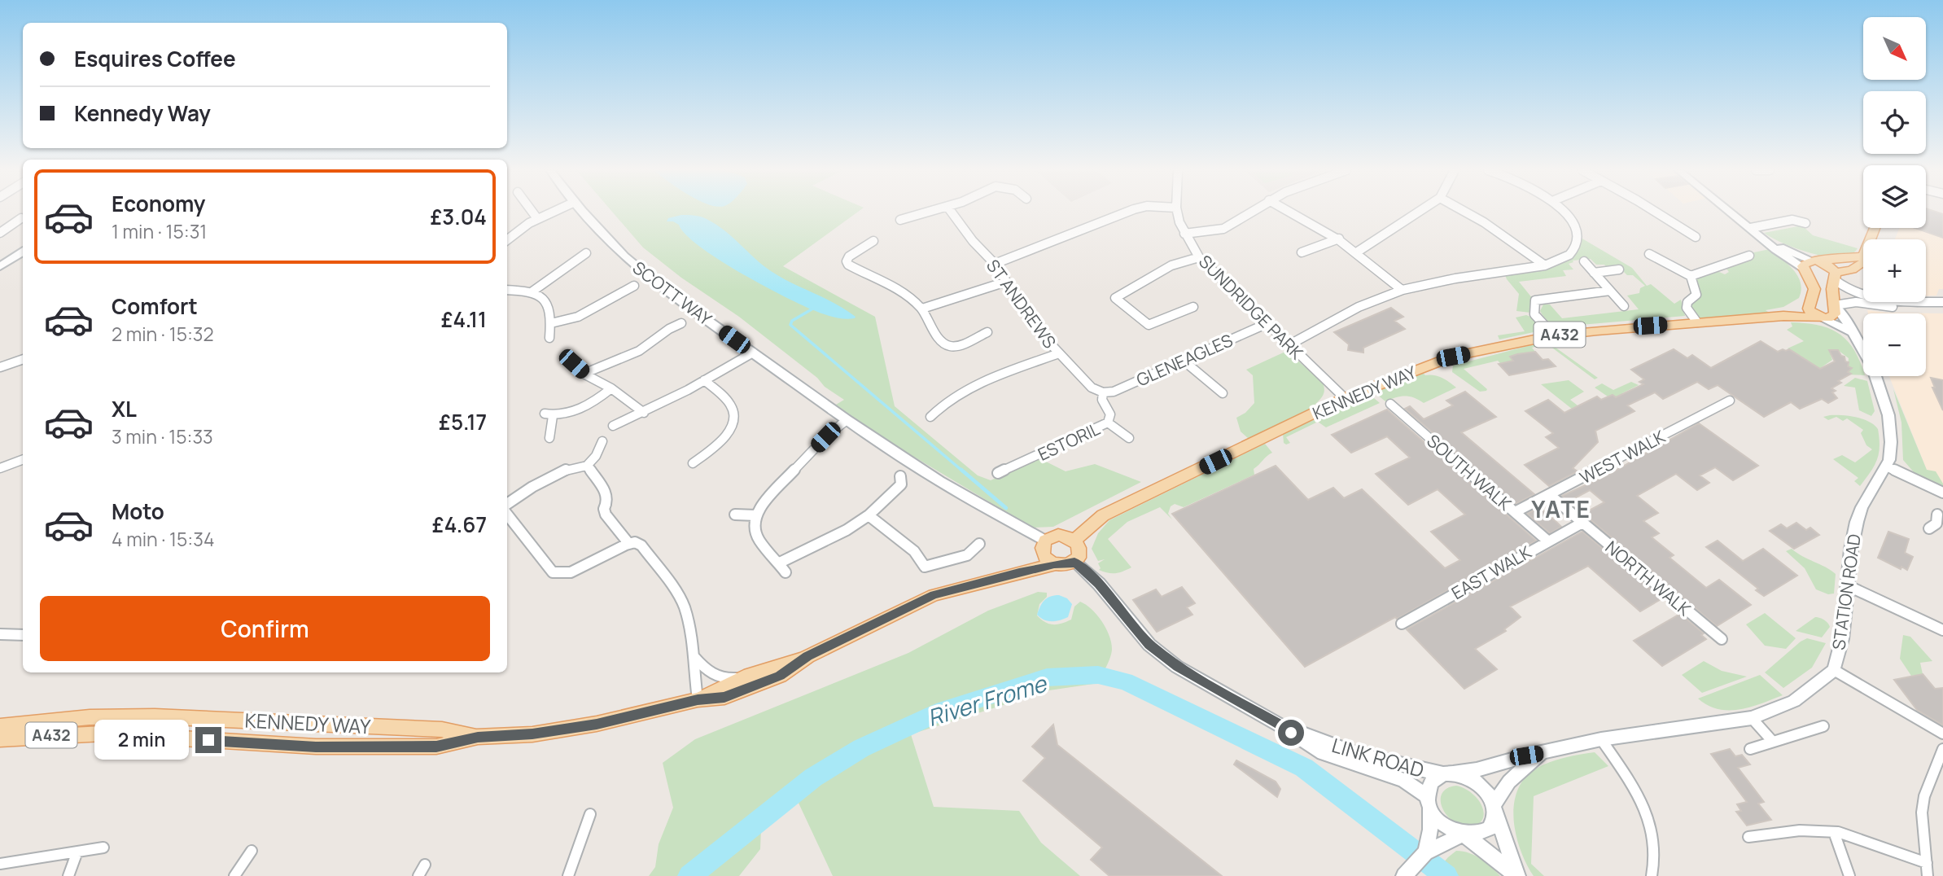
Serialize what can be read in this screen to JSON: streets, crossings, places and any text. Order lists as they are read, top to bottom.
{
  "streets": {
    "main road": [
      "SCOTT WAY",
      "A432",
      "KENNEDY WAY",
      "STATION ROAD",
      "LINK ROAD"
    ],
    "street": [
      "ST ANDREWS",
      "SUNDRIDGE PARK",
      "GLENEAGLES",
      "ESTORIL",
      "WEST WALK",
      "SOUTH WALK",
      "EAST WALK",
      "NORTH WALK"
    ]
  },
  "crossings": [
    ["SCOTT WAY", "A432"],
    ["SCOTT WAY", "KENNEDY WAY"],
    ["SCOTT WAY", "LINK ROAD"],
    ["ST ANDREWS", "GLENEAGLES"],
    ["ST ANDREWS", "ESTORIL"],
    ["SUNDRIDGE PARK", "GLENEAGLES"],
    ["SUNDRIDGE PARK", "KENNEDY WAY"],
    ["A432", "KENNEDY WAY"],
    ["A432", "LINK ROAD"],
    ["GLENEAGLES", "ESTORIL"],
    ["KENNEDY WAY", "LINK ROAD"],
    ["WEST WALK", "SOUTH WALK"],
    ["WEST WALK", "NORTH WALK"],
    ["SOUTH WALK", "EAST WALK"],
    ["EAST WALK", "NORTH WALK"],
    ["STATION ROAD", "LINK ROAD"]
  ],
  "districts": ["YATE"],
  "water": ["River Frome"],
  "north": "bottom right",
  "page": {
    "map_buttons": ["+", "−"],
    "banner": ["Esquires Coffee", "Kennedy Way"],
    "list": [
      {
        "name": "Economy",
        "note": "1 min · 15:31",
        "value": "£3.04"
      },
      {
        "name": "Comfort",
        "note": "2 min · 15:32",
        "value": "£4.11"
      },
      {
        "name": "XL",
        "note": "3 min · 15:33",
        "value": "£5.17"
      },
      {
        "name": "Moto",
        "note": "4 min · 15:34",
        "value": "£4.67"
      }
    ],
    "buttons": "Confirm",
    "bubble": "2 min"
  }
}
